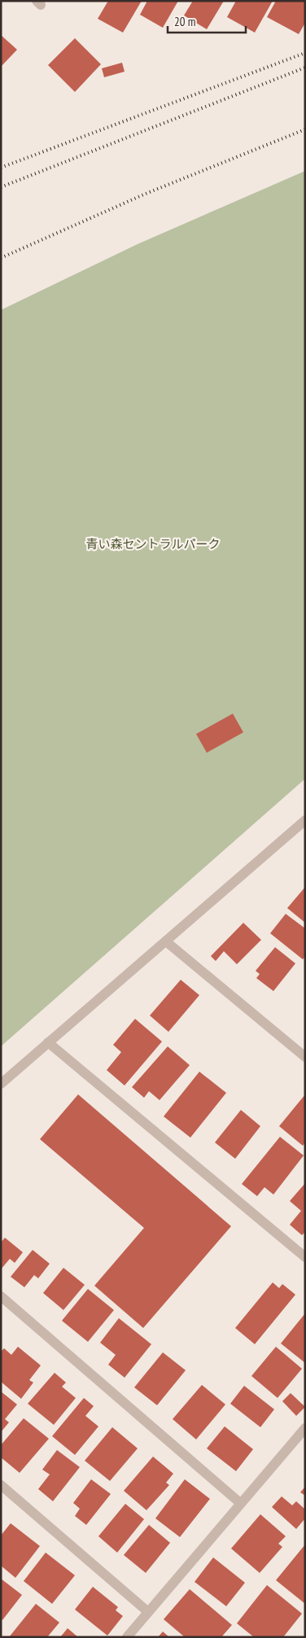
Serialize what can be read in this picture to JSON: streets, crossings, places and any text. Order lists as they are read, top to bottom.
{
  "parks": ["青い森セントラルパーク"],
  "scale_bar": "20 m"
}
